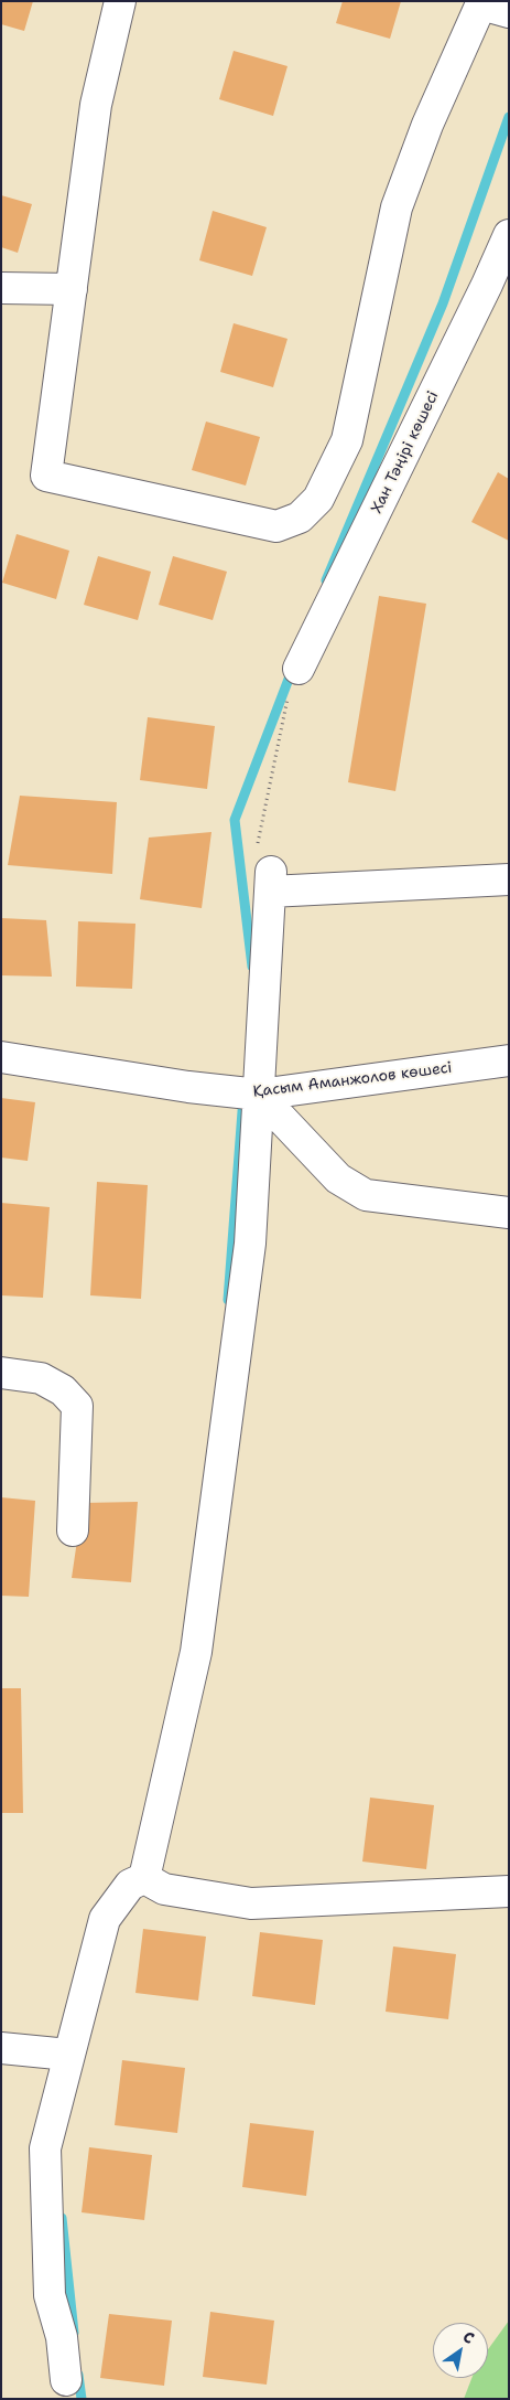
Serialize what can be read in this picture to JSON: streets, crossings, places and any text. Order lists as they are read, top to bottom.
{
  "streets": {
    "street": ["Хан Тәңірі көшесі", "Қасым Аманжолов көшесі"]
  },
  "north": "top right"
}
